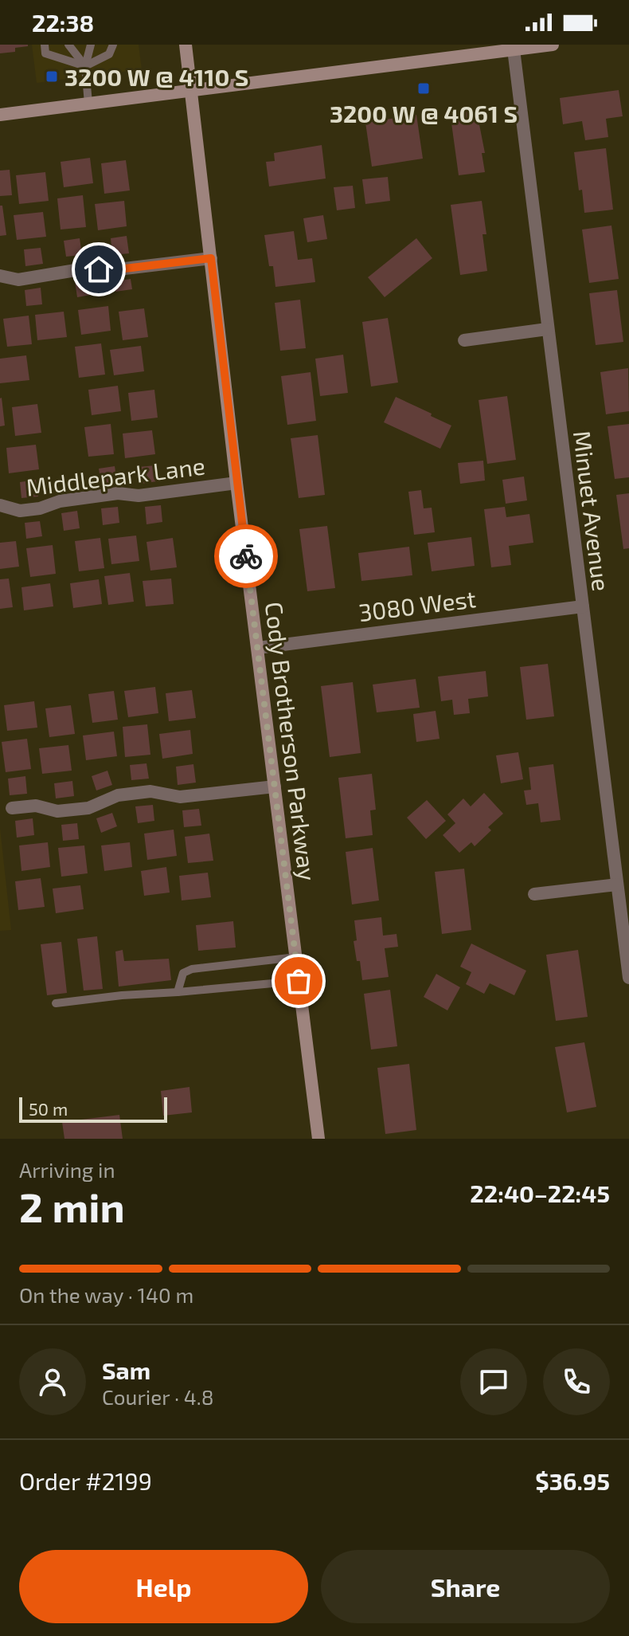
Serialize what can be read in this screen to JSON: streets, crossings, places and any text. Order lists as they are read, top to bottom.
{
  "streets": {
    "main road": ["Cody Brotherson Parkway"],
    "street": ["Middlepark Lane", "Minuet Avenue", "3080 West"]
  },
  "crossings": [
    ["Middlepark Lane", "Cody Brotherson Parkway"],
    ["Minuet Avenue", "3080 West"],
    ["3080 West", "Cody Brotherson Parkway"]
  ],
  "places": {
    "transit": ["3200 W @ 4110 S", "3200 W @ 4061 S"]
  },
  "scale_bar": "50 m",
  "page": {
    "status": "22:38",
    "scale": "50 m",
    "heading": ["2 min", "Arriving in", "22:40–22:45"],
    "panel": [
      "Sam",
      "Courier · 4.8",
      "Order #2199",
      "$36.95"
    ],
    "bar": "On the way · 140 m",
    "buttons": ["Help", "Share"]
  }
}
